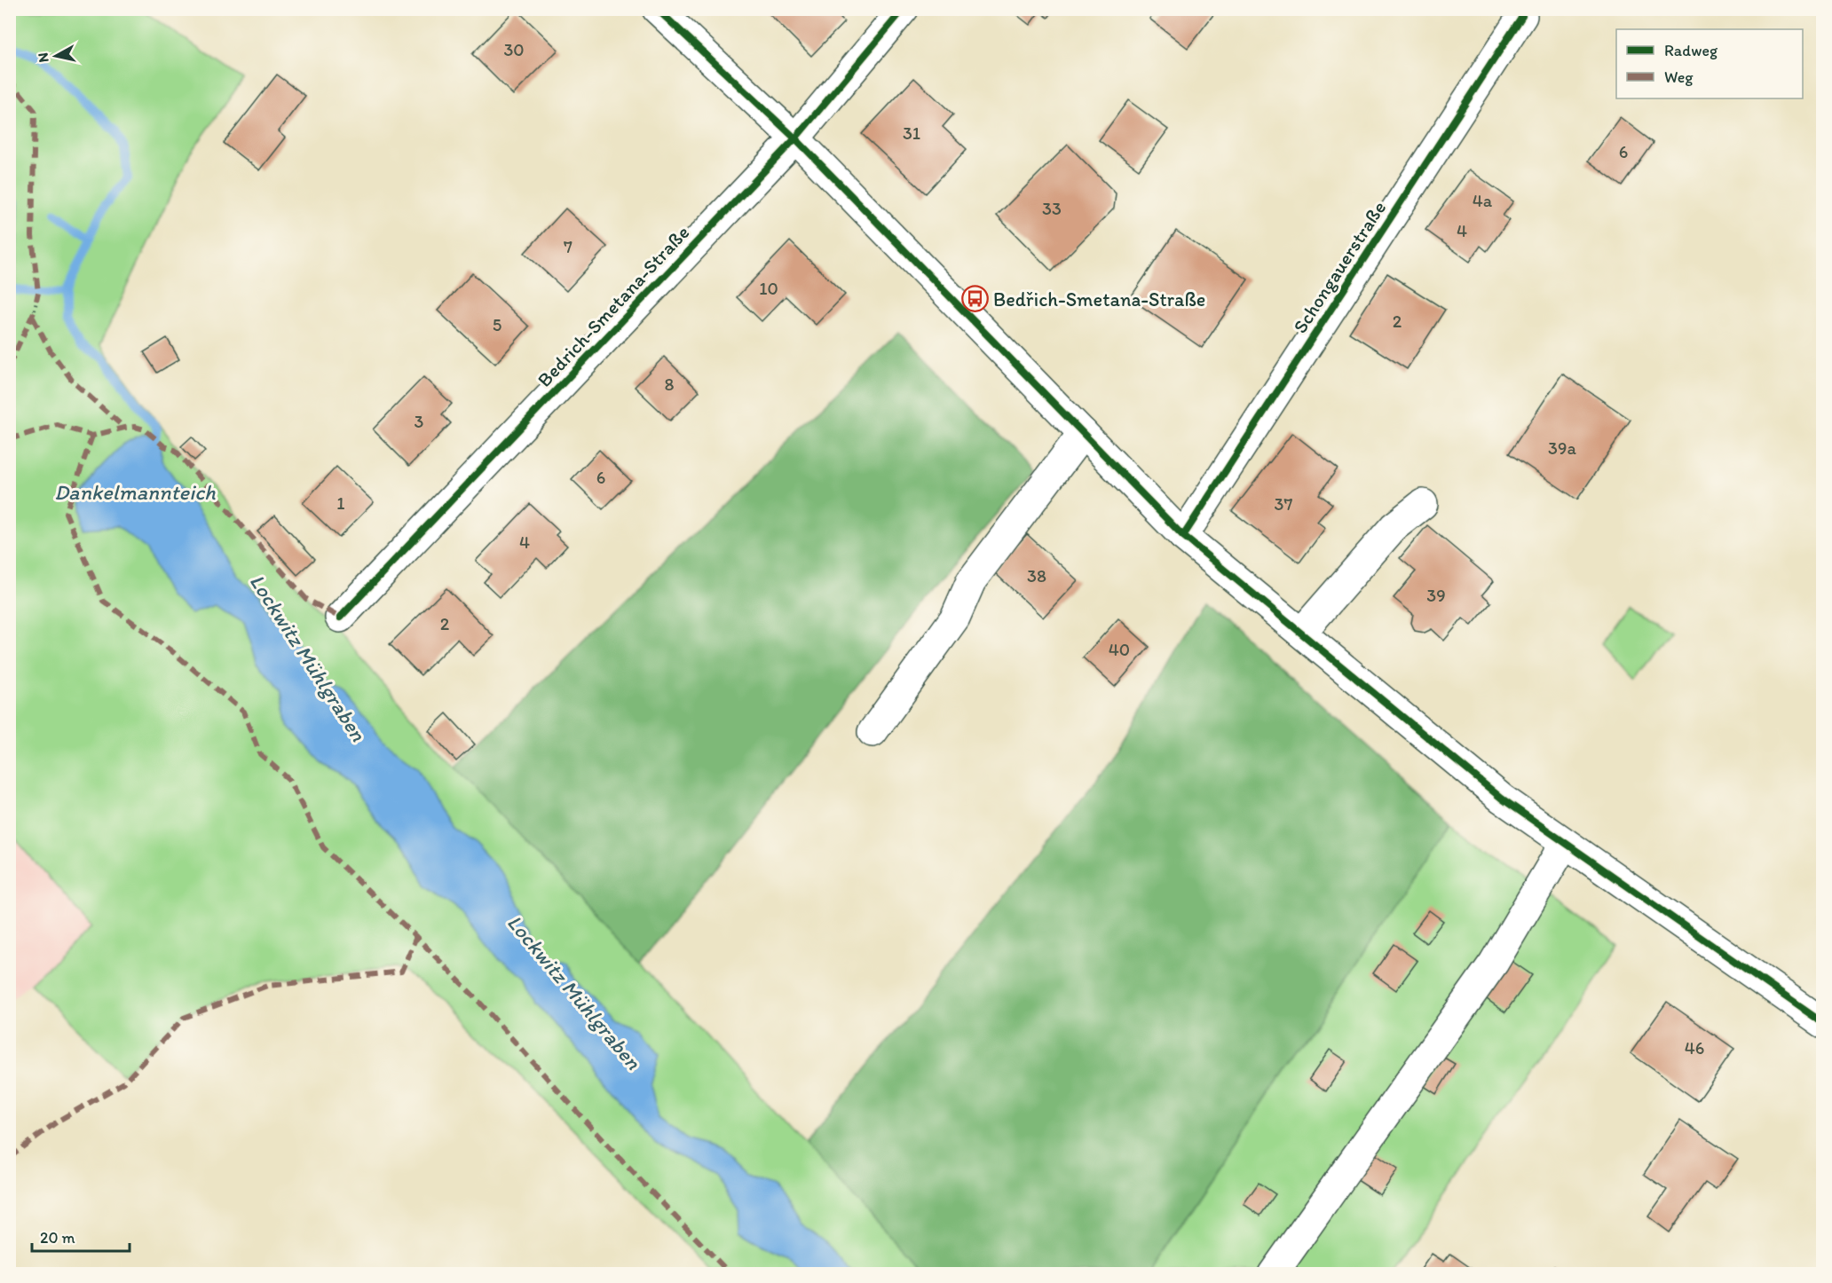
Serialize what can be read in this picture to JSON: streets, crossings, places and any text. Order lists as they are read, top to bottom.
{
  "streets": {
    "street": ["Schongauerstraße", "Bedrich-Smetana-Straße"]
  },
  "water": ["Dankelmannteich", "Lockwitz Mühlgraben"],
  "places": {
    "bus stop": ["Bedřich-Smetana-Straße"]
  },
  "house_numbers": [
    "30",
    "31",
    "6",
    "4a",
    "33",
    "4",
    "7",
    "10",
    "2",
    "5",
    "8",
    "3",
    "39a",
    "6",
    "1",
    "37",
    "4",
    "38",
    "39",
    "2",
    "40",
    "46"
  ],
  "legend": ["Radweg", "Weg"],
  "scale_bar": "20 m",
  "north": "left"
}
